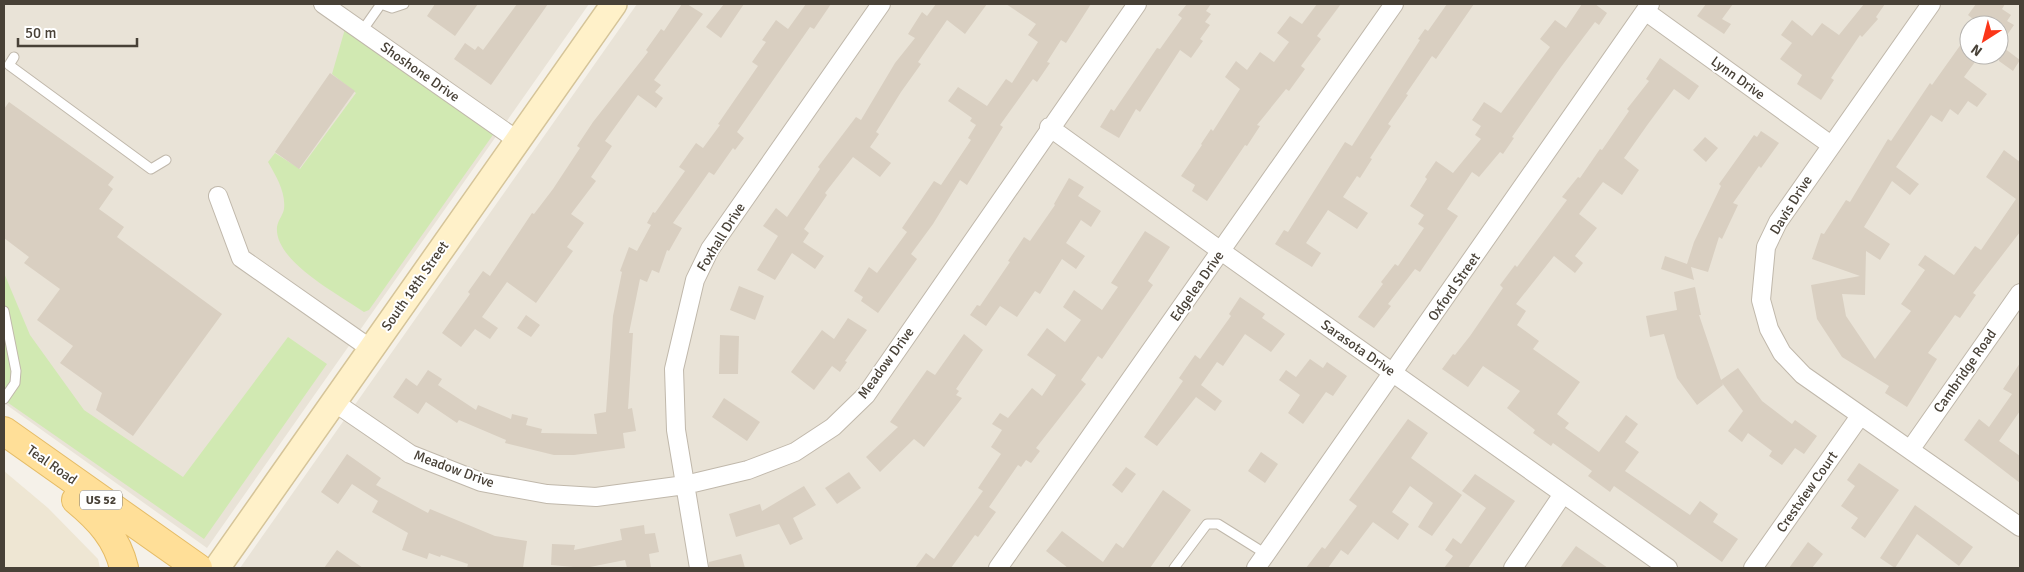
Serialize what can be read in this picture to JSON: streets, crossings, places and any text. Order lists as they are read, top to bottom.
{
  "streets": {
    "main road": ["South 18th Street", "Teal Road", "US 52"],
    "street": [
      "Shoshone Drive",
      "Lynn Drive",
      "Davis Drive",
      "Foxhall Drive",
      "Edgelea Drive",
      "Oxford Street",
      "Sarasota Drive",
      "Meadow Drive",
      "Cambridge Road",
      "Crestview Court"
    ]
  },
  "crossings": [
    ["Shoshone Drive", "South 18th Street"],
    ["Lynn Drive", "Davis Drive"],
    ["Lynn Drive", "Oxford Street"],
    ["Davis Drive", "Cambridge Road"],
    ["Davis Drive", "Crestview Court"],
    ["Foxhall Drive", "Meadow Drive"],
    ["South 18th Street", "Meadow Drive"],
    ["Edgelea Drive", "Sarasota Drive"],
    ["Oxford Street", "Sarasota Drive"],
    ["Sarasota Drive", "Meadow Drive"]
  ],
  "scale_bar": "50 m",
  "north": "bottom left"
}
